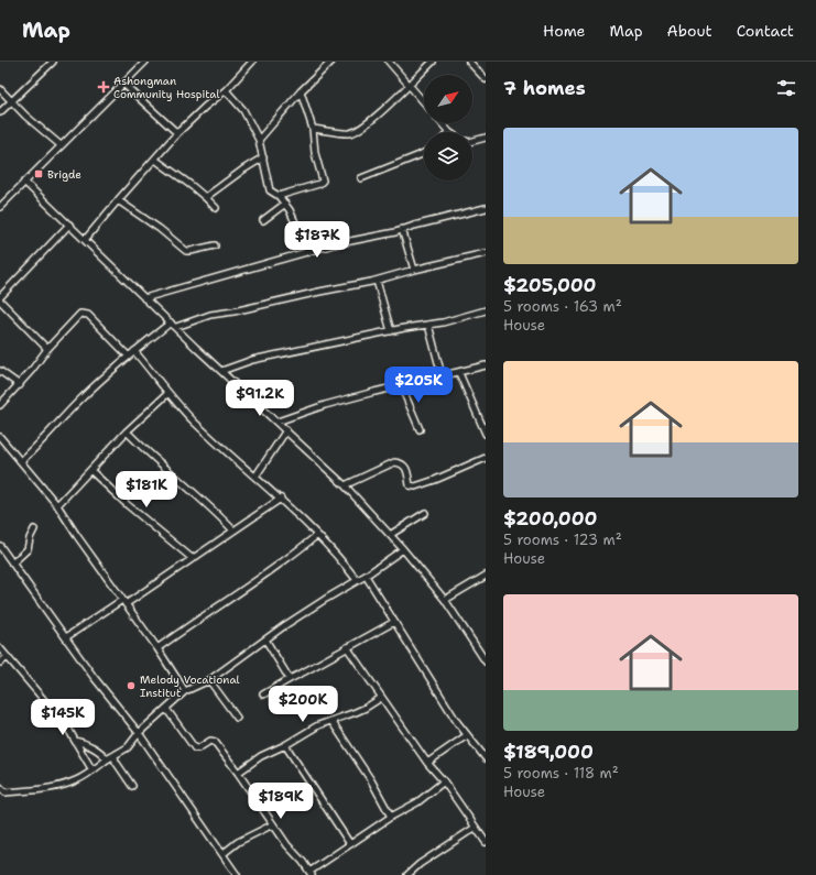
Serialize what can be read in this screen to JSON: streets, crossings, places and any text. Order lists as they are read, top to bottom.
{
  "places": {
    "health": ["Ashongman Community Hospital"],
    "transit": ["Brigde"],
    "other": ["Melody Vocational Institut"]
  },
  "north": "top right",
  "page": {
    "header": "Map",
    "nav": [
      "Home",
      "Map",
      "About",
      "Contact"
    ],
    "heading": "7 homes",
    "list": [
      {
        "name": "$205,000",
        "note": "5 rooms · 163 m² · House"
      },
      {
        "name": "$200,000",
        "note": "5 rooms · 123 m² · House"
      },
      {
        "name": "$189,000",
        "note": "5 rooms · 118 m² · House"
      }
    ],
    "price": [
      "$187K",
      "$205K",
      "$91.2K",
      "$181K",
      "$200K",
      "$145K",
      "$189K"
    ]
  }
}
